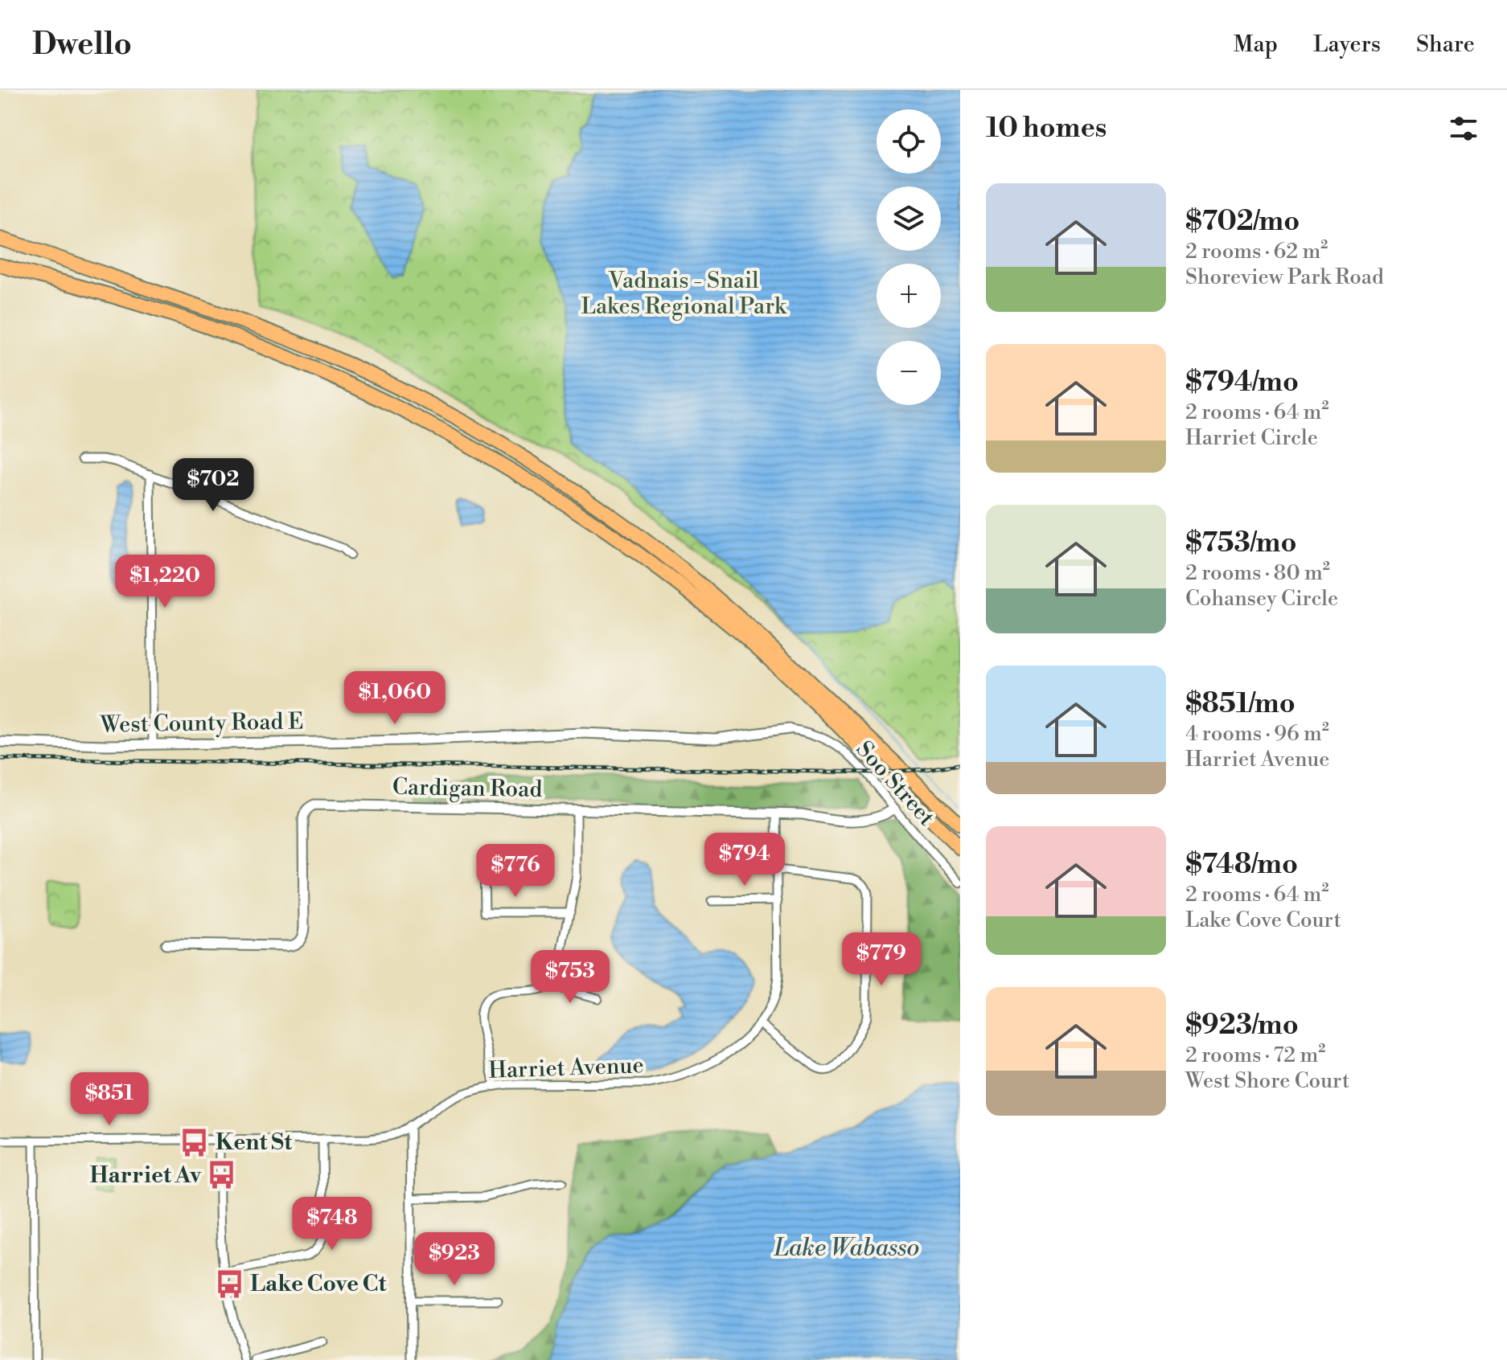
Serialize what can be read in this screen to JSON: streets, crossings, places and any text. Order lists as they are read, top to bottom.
{
  "streets": {
    "street": [
      "West County Road E",
      "Soo Street",
      "Cardigan Road",
      "Harriet Avenue"
    ]
  },
  "crossings": [
    ["West County Road E", "Soo Street"],
    ["Soo Street", "Cardigan Road"],
    ["Cardigan Road", "Harriet Avenue"]
  ],
  "water": ["Lake Wabasso"],
  "parks": ["Vadnais - Snail Lakes Regional Park"],
  "places": {
    "bus stop": ["Kent St", "Harriet Av", "Lake Cove Ct"]
  },
  "page": {
    "header": "Dwello",
    "nav": ["Map", "Layers", "Share"],
    "heading": "10 homes",
    "map_buttons": ["+", "−"],
    "list": [
      {
        "name": "$702/mo",
        "note": "2 rooms · 62 m² · Shoreview Park Road"
      },
      {
        "name": "$794/mo",
        "note": "2 rooms · 64 m² · Harriet Circle"
      },
      {
        "name": "$753/mo",
        "note": "2 rooms · 80 m² · Cohansey Circle"
      },
      {
        "name": "$851/mo",
        "note": "4 rooms · 96 m² · Harriet Avenue"
      },
      {
        "name": "$748/mo",
        "note": "2 rooms · 64 m² · Lake Cove Court"
      },
      {
        "name": "$923/mo",
        "note": "2 rooms · 72 m² · West Shore Court"
      }
    ],
    "price": [
      "$702",
      "$1,220",
      "$1,060",
      "$794",
      "$776",
      "$779",
      "$753",
      "$851",
      "$748",
      "$923"
    ]
  }
}
